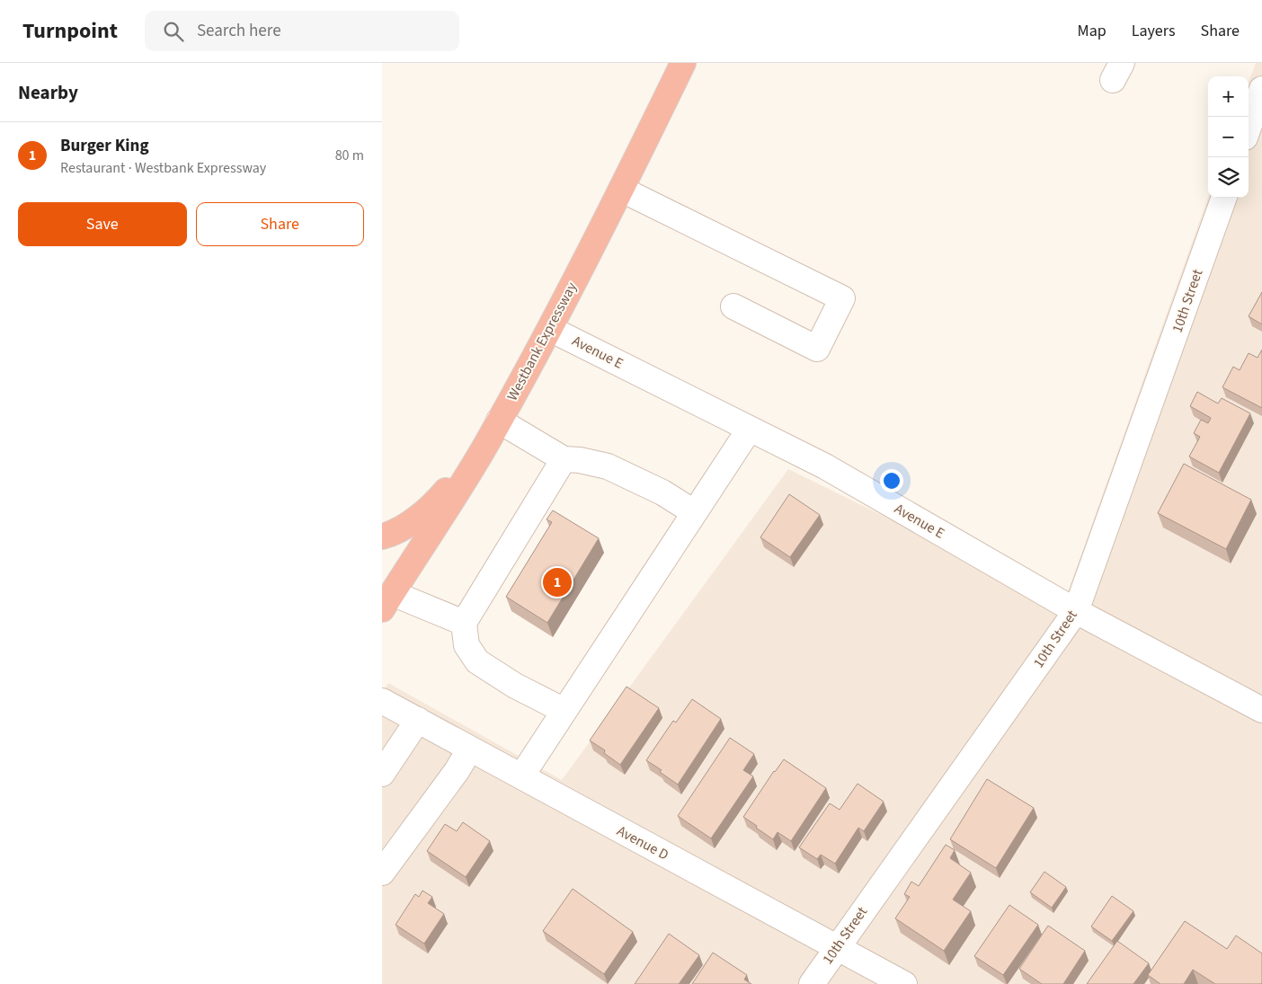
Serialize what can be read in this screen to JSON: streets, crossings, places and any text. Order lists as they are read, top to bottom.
{
  "streets": {
    "highway": ["Westbank Expressway"],
    "street": ["10th Street", "Avenue E", "Avenue D"]
  },
  "crossings": [
    ["10th Street", "Avenue E"],
    ["10th Street", "Avenue D"],
    ["Westbank Expressway", "Avenue E"]
  ],
  "page": {
    "header": "Turnpoint",
    "search": "Search here",
    "nav": ["Map", "Layers", "Share"],
    "heading": "Nearby",
    "map_buttons": ["+", "−"],
    "list": [
      {
        "mark": "1",
        "name": "Burger King",
        "note": "Restaurant · Westbank Expressway",
        "value": "80 m"
      }
    ],
    "buttons": ["Save", "Share"],
    "pins": "1"
  }
}
